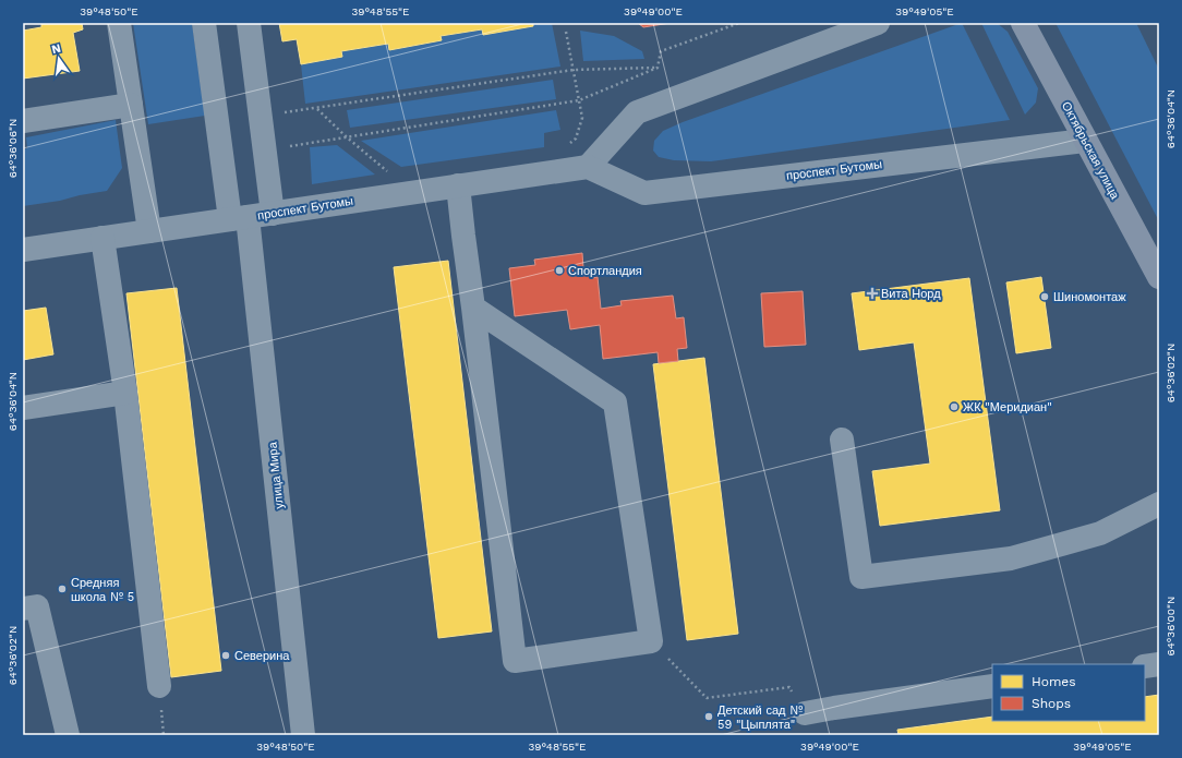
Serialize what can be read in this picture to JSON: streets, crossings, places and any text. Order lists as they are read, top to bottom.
{
  "streets": {
    "main road": ["Октябрьская улица"],
    "street": ["проспект Бутомы", "улица Мира"]
  },
  "crossings": [
    ["Октябрьская улица", "проспект Бутомы"],
    ["проспект Бутомы", "улица Мира"]
  ],
  "places": {
    "other": [
      "Спортландия",
      "Шиномонтаж",
      "ЖК \"Меридиан\"",
      "Средняя школа № 5",
      "Северина",
      "Детский сад № 59 \"Цыплята\""
    ],
    "health": ["Вита Норд"]
  },
  "legend": ["Homes", "Shops"],
  "north": "top",
  "coordinates": [
    "39°48'50\"E",
    "39°48'55\"E",
    "39°49'00\"E",
    "39°49'05\"E",
    "64°36'04\"N",
    "64°36'06\"N",
    "64°36'02\"N",
    "64°36'00\"N"
  ]
}
